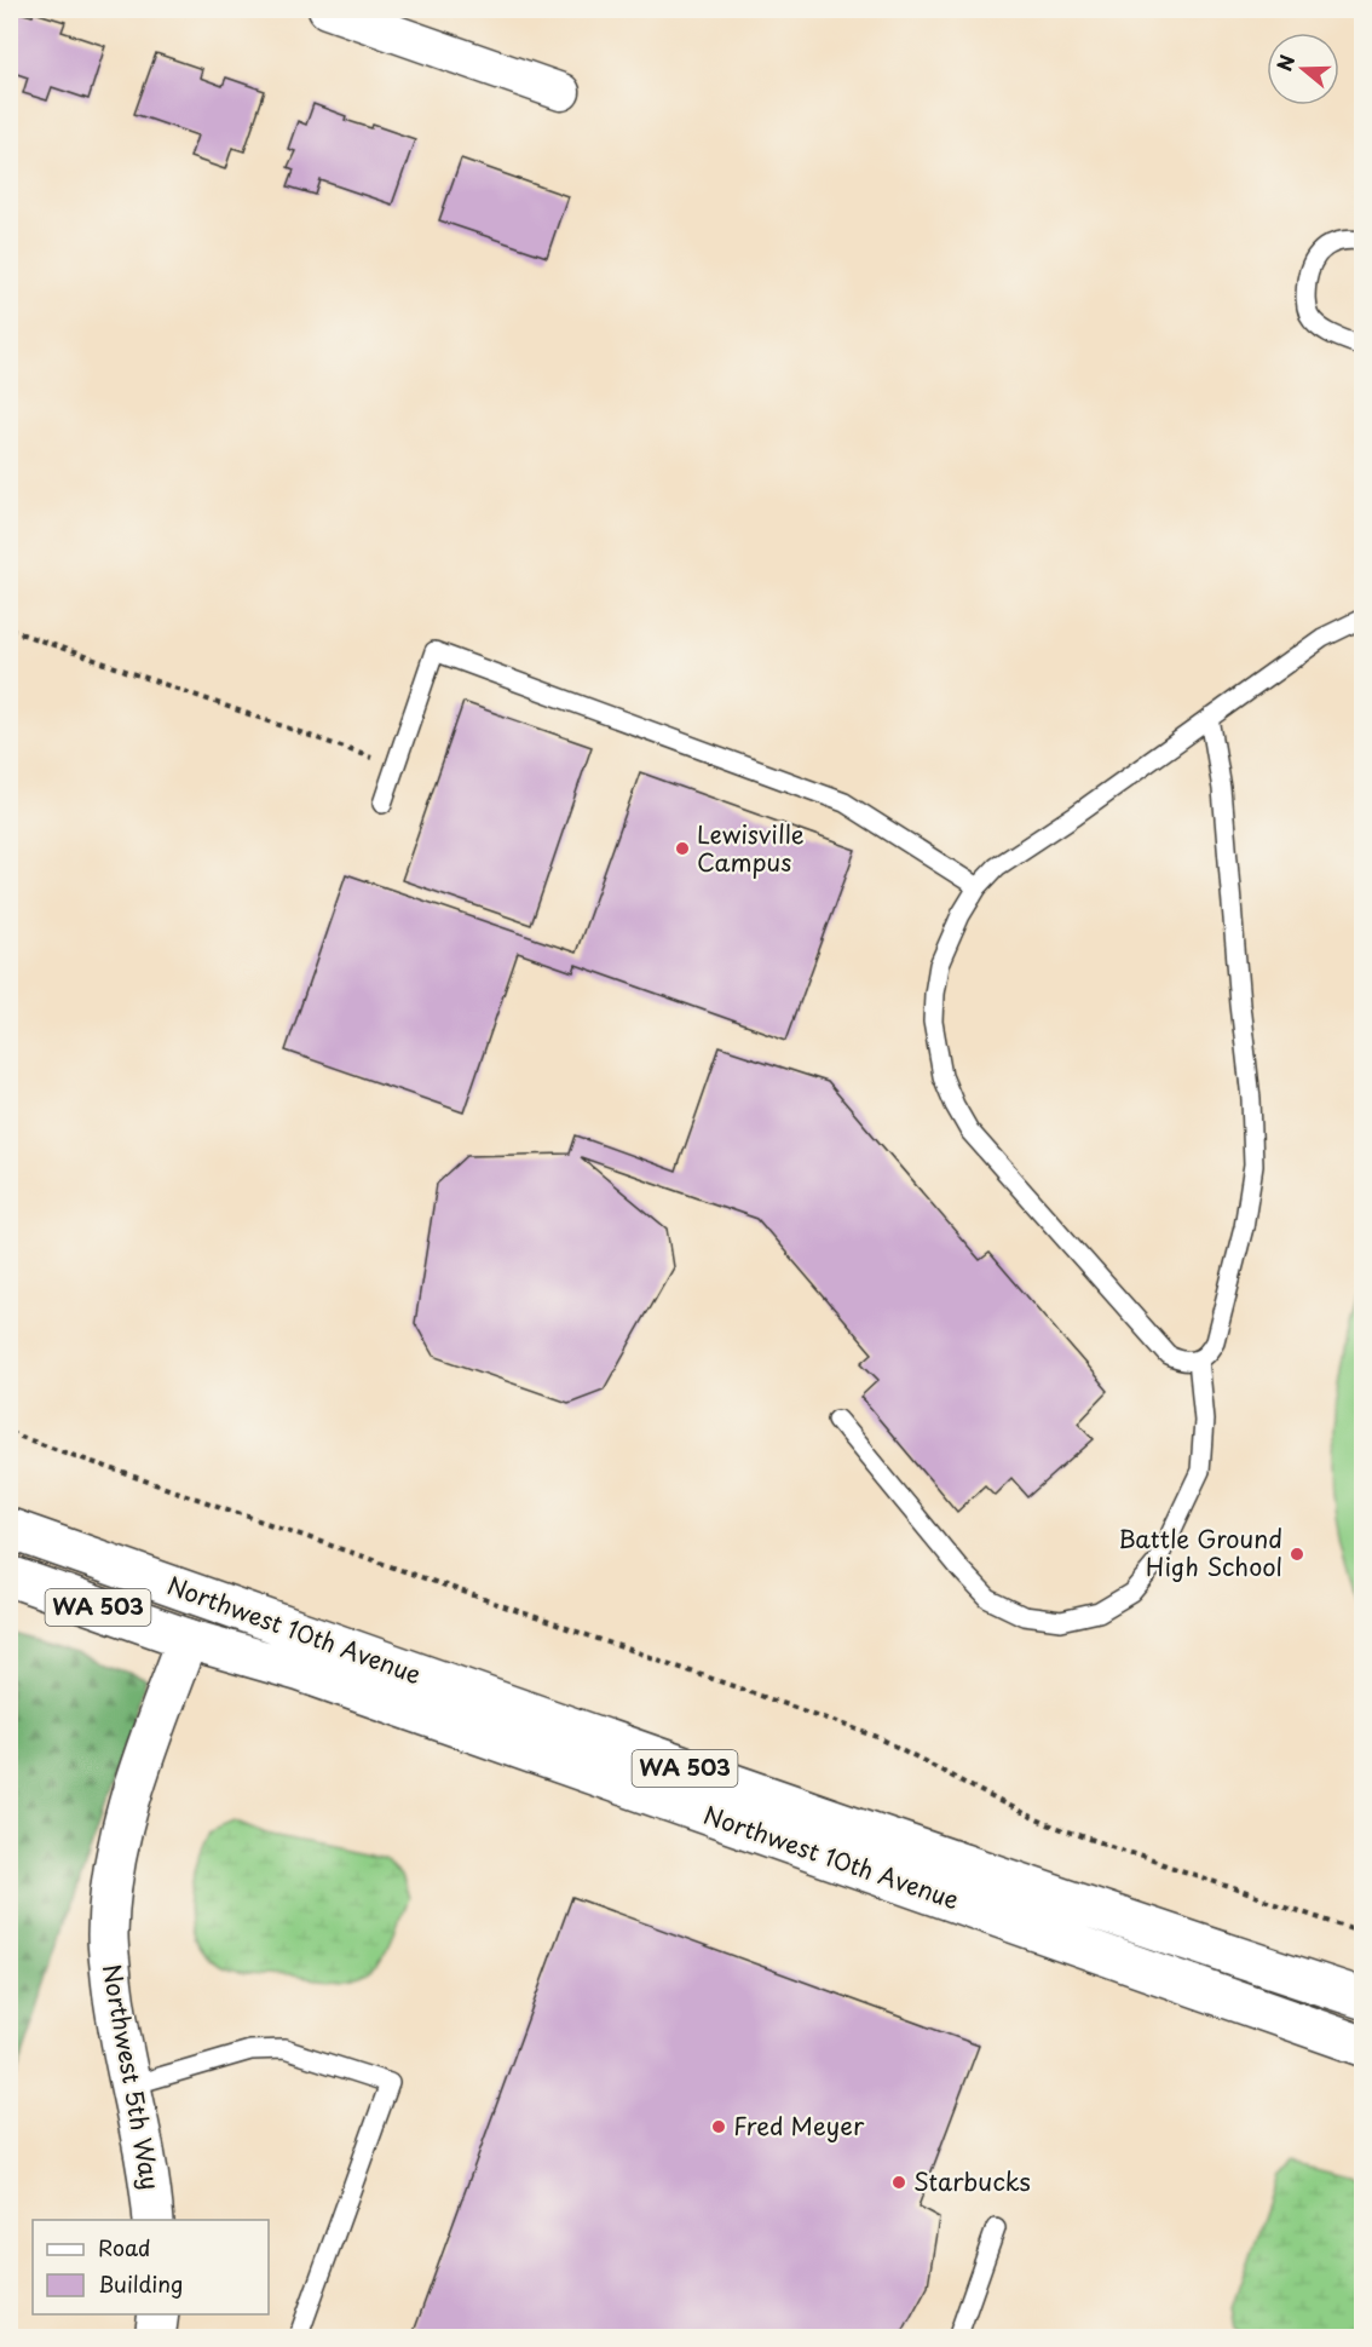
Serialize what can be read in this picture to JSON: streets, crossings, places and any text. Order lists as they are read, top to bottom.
{
  "streets": {
    "main road": ["WA 503", "Northwest 10th Avenue", "Northwest 5th Way"]
  },
  "crossings": [
    ["Northwest 10th Avenue", "Northwest 5th Way"]
  ],
  "places": [
    "Lewisville Campus",
    "Battle Ground High School",
    "Fred Meyer",
    "Starbucks"
  ],
  "legend": ["Road", "Building"],
  "north": "left"
}
